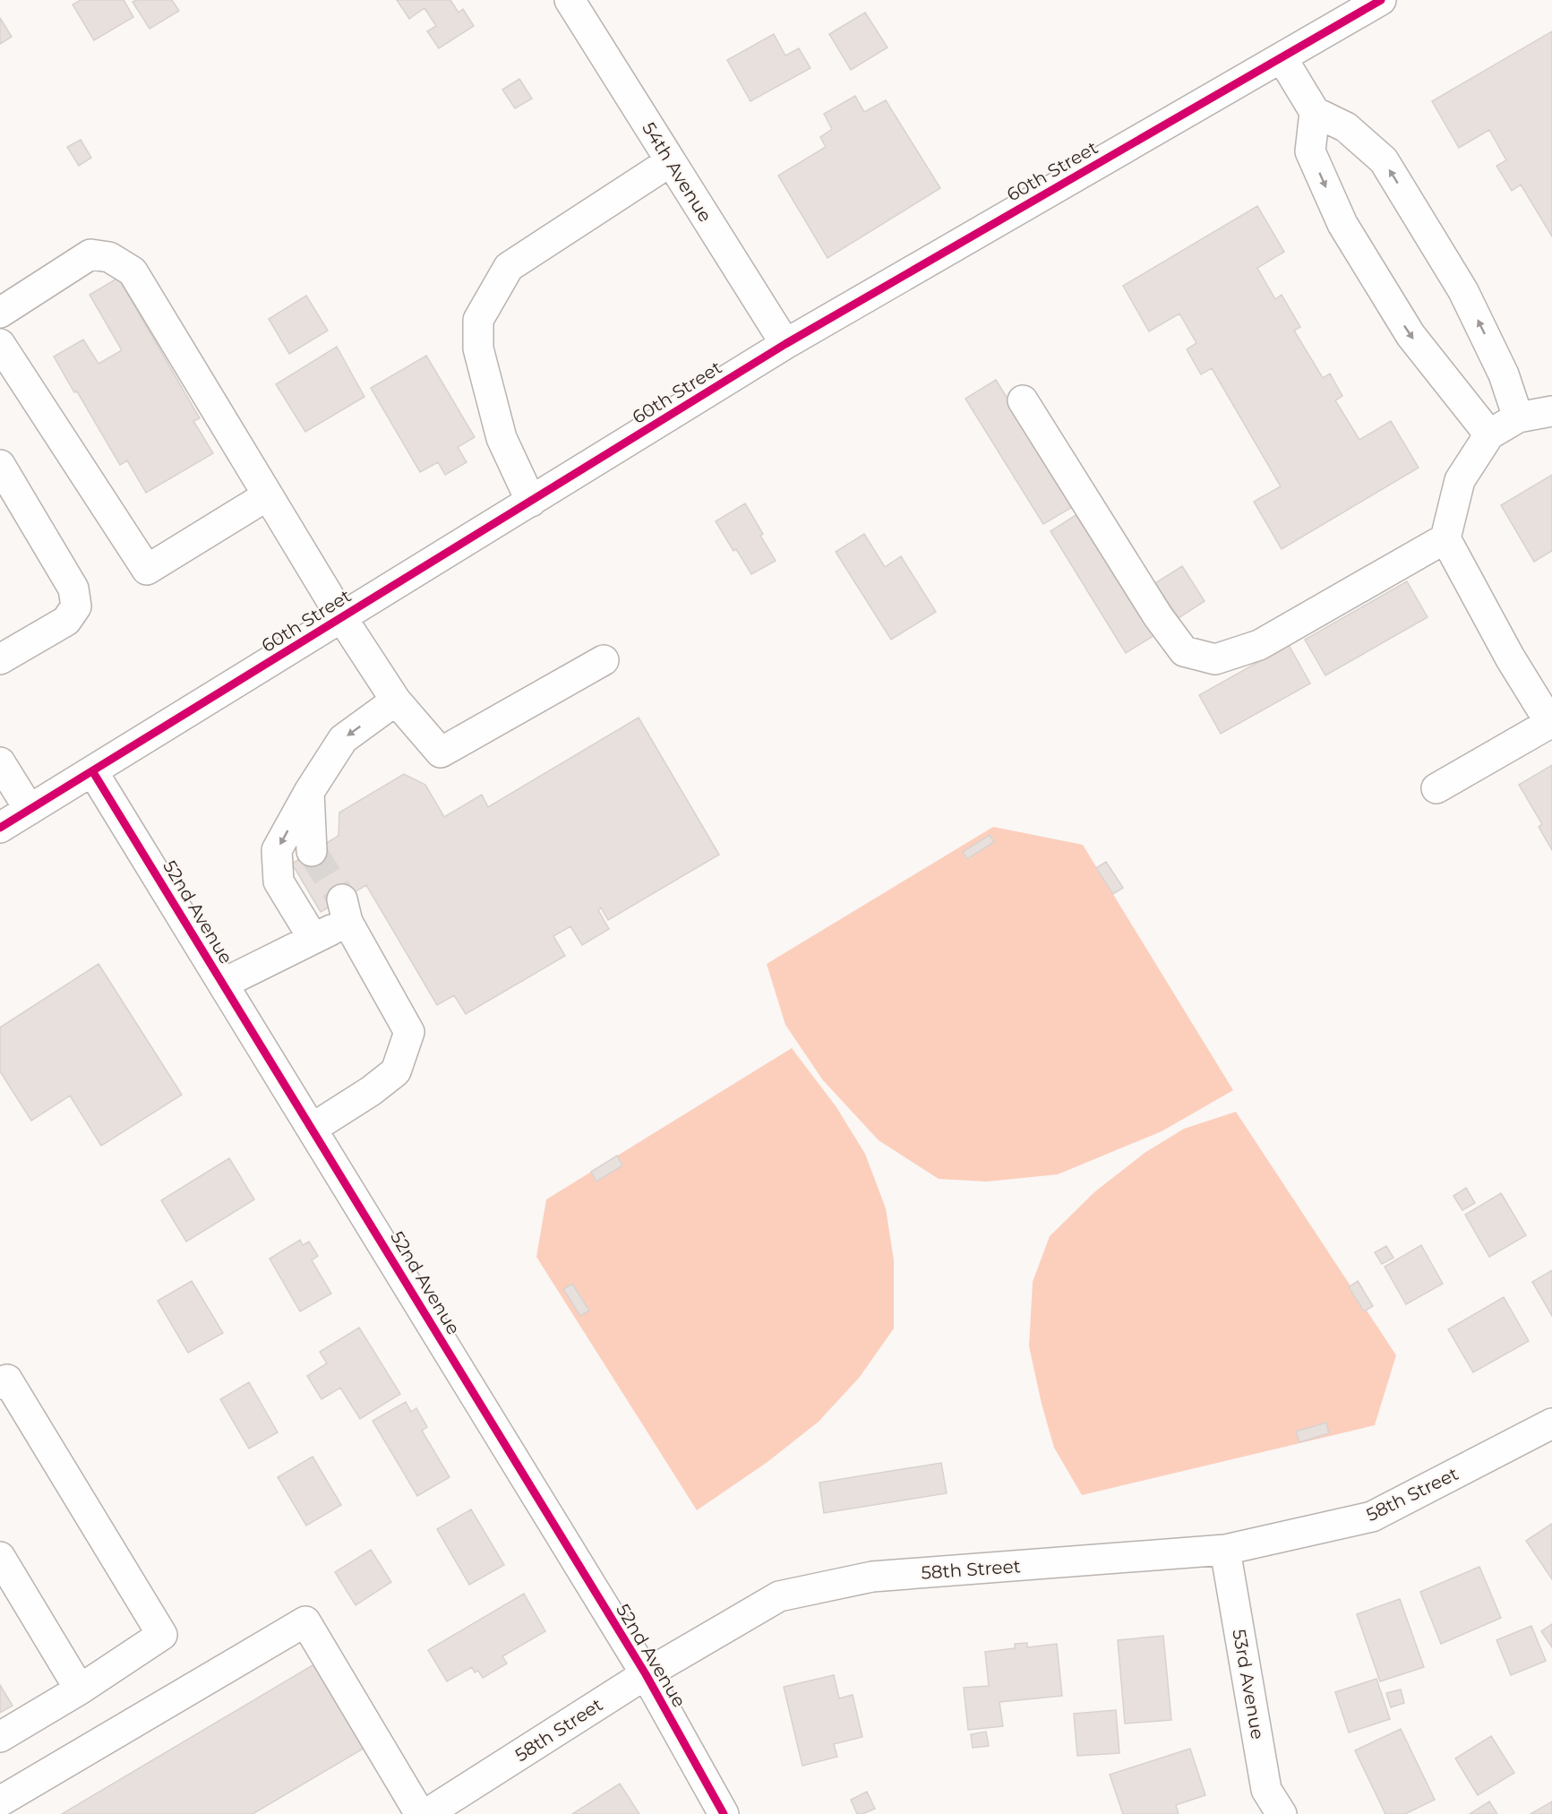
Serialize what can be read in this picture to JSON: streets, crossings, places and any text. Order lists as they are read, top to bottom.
{
  "streets": {
    "street": [
      "60th Street",
      "54th Avenue",
      "52nd Avenue",
      "58th Street",
      "53rd Avenue"
    ]
  },
  "crossings": [
    ["60th Street", "54th Avenue"],
    ["60th Street", "52nd Avenue"],
    ["52nd Avenue", "58th Street"],
    ["58th Street", "53rd Avenue"]
  ]
}
